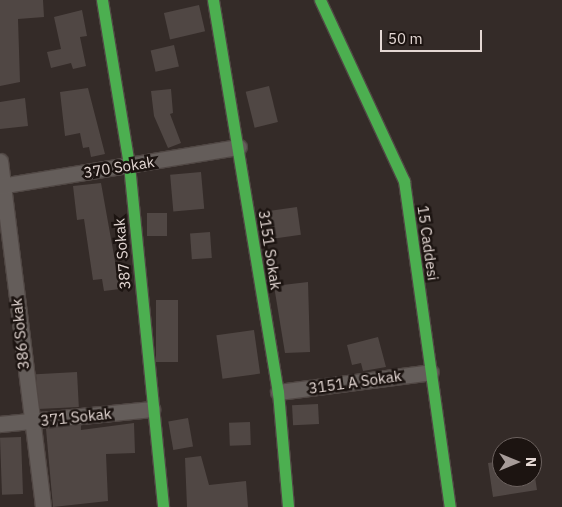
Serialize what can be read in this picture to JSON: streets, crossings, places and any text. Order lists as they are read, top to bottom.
{
  "streets": {
    "street": [
      "370 Sokak",
      "15 Caddesi",
      "3151 Sokak",
      "387 Sokak",
      "386 Sokak",
      "3151 A Sokak",
      "371 Sokak"
    ]
  },
  "crossings": [
    ["370 Sokak", "3151 Sokak"],
    ["370 Sokak", "387 Sokak"],
    ["370 Sokak", "386 Sokak"],
    ["15 Caddesi", "3151 A Sokak"],
    ["3151 Sokak", "3151 A Sokak"],
    ["387 Sokak", "371 Sokak"],
    ["386 Sokak", "371 Sokak"]
  ],
  "scale_bar": "50 m",
  "north": "right"
}
